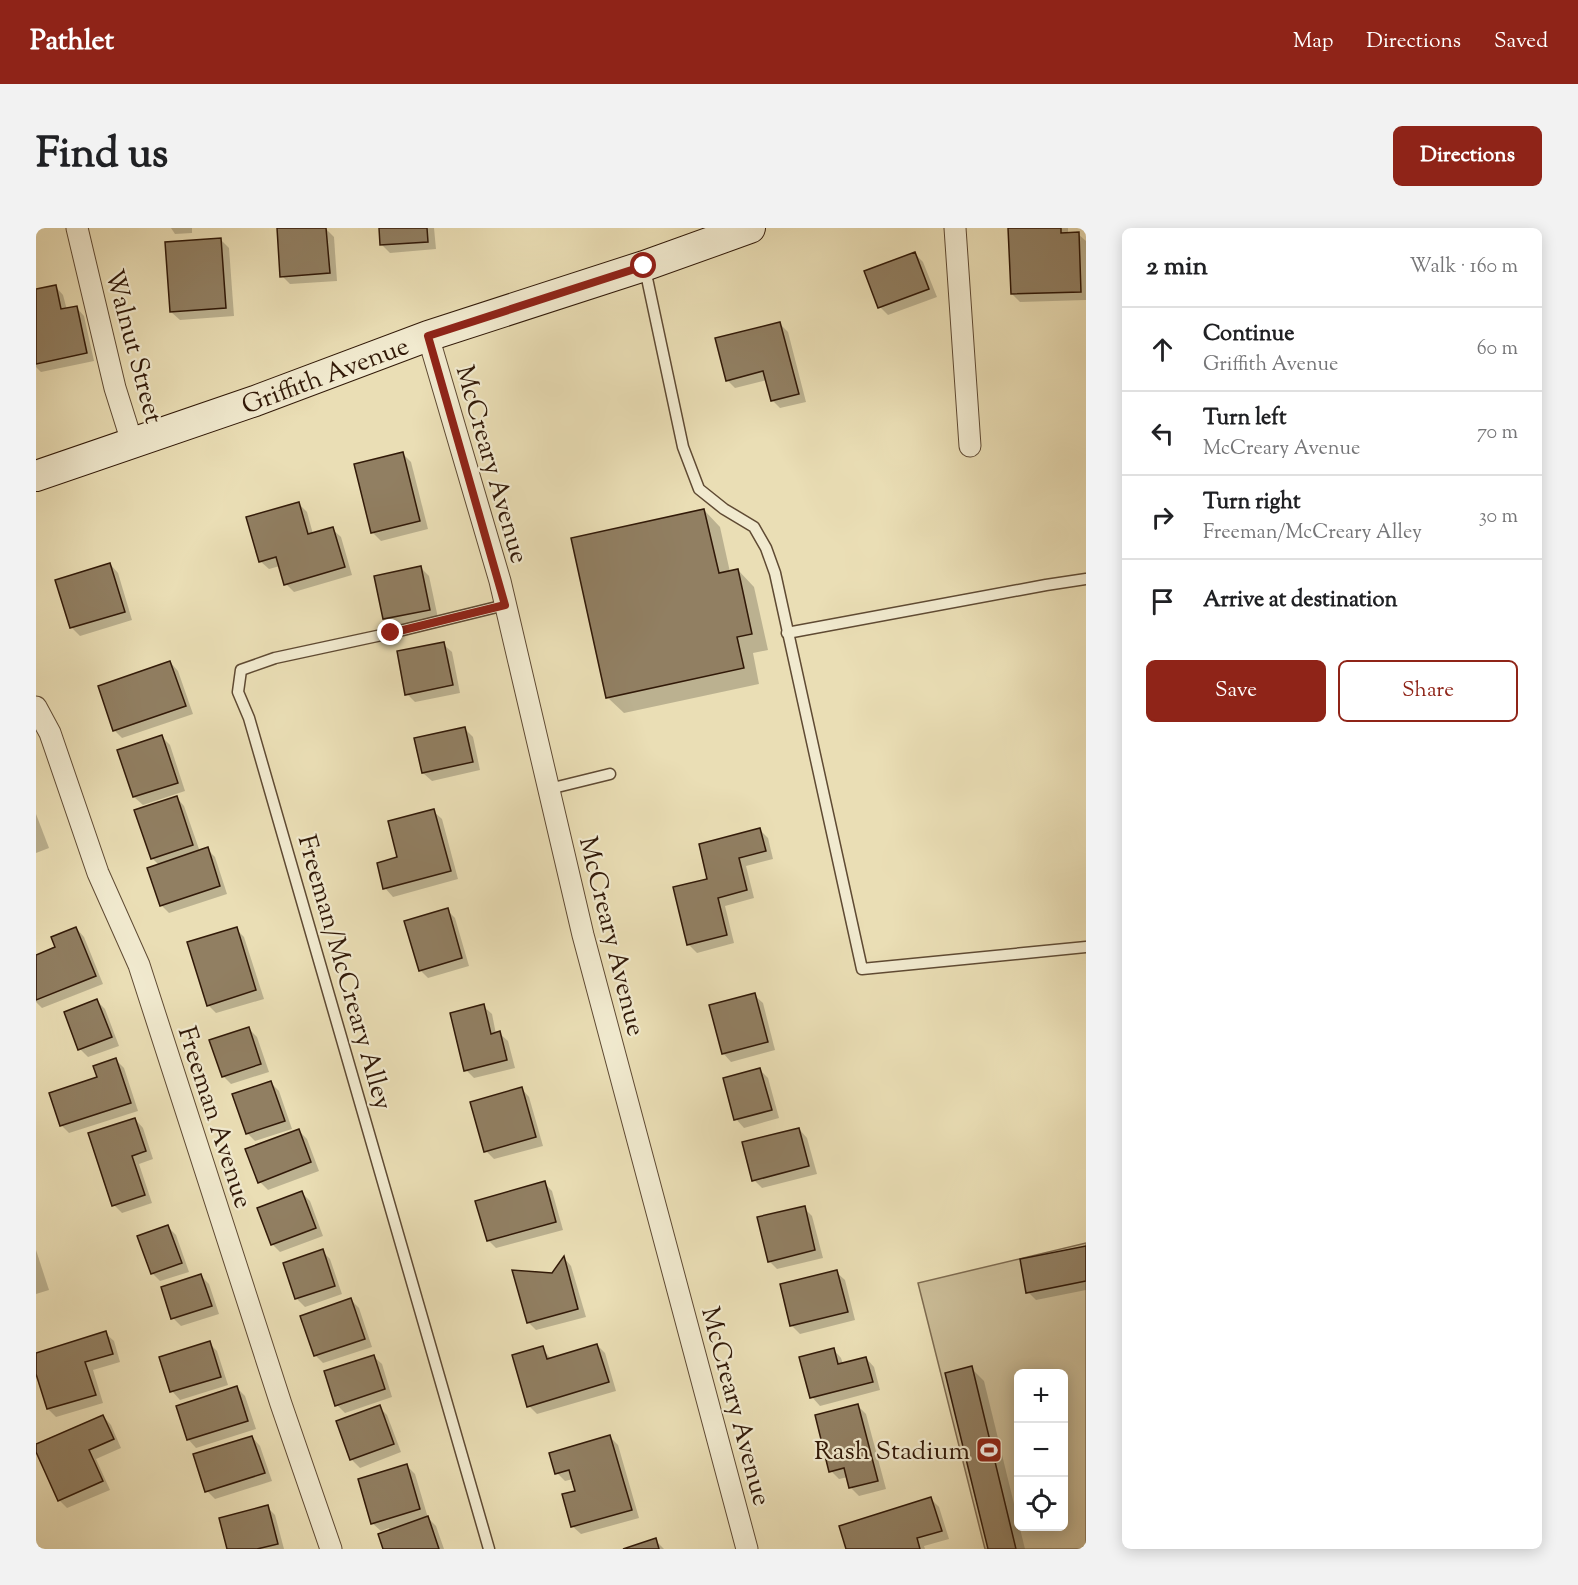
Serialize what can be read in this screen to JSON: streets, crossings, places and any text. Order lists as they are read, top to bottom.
{
  "streets": {
    "street": [
      "Walnut Street",
      "Griffith Avenue",
      "McCreary Avenue",
      "Freeman Avenue"
    ],
    "lane": ["Freeman/McCreary Alley"]
  },
  "crossings": [
    ["Walnut Street", "Griffith Avenue"],
    ["Griffith Avenue", "McCreary Avenue"],
    ["McCreary Avenue", "Freeman/McCreary Alley"]
  ],
  "places": {
    "sports": ["Rash Stadium"]
  },
  "page": {
    "header": "Pathlet",
    "nav": ["Map", "Directions", "Saved"],
    "title": "Find us",
    "buttons": [
      "Directions",
      ["Save", "Share"]
    ],
    "heading": ["2 min", "Walk · 160 m"],
    "list": [
      ["Continue", "Griffith Avenue", "60 m"],
      ["Turn left", "McCreary Avenue", "70 m"],
      ["Turn right", "Freeman/McCreary Alley", "30 m"],
      "Arrive at destination"
    ],
    "map_buttons": ["+", "−"]
  }
}
